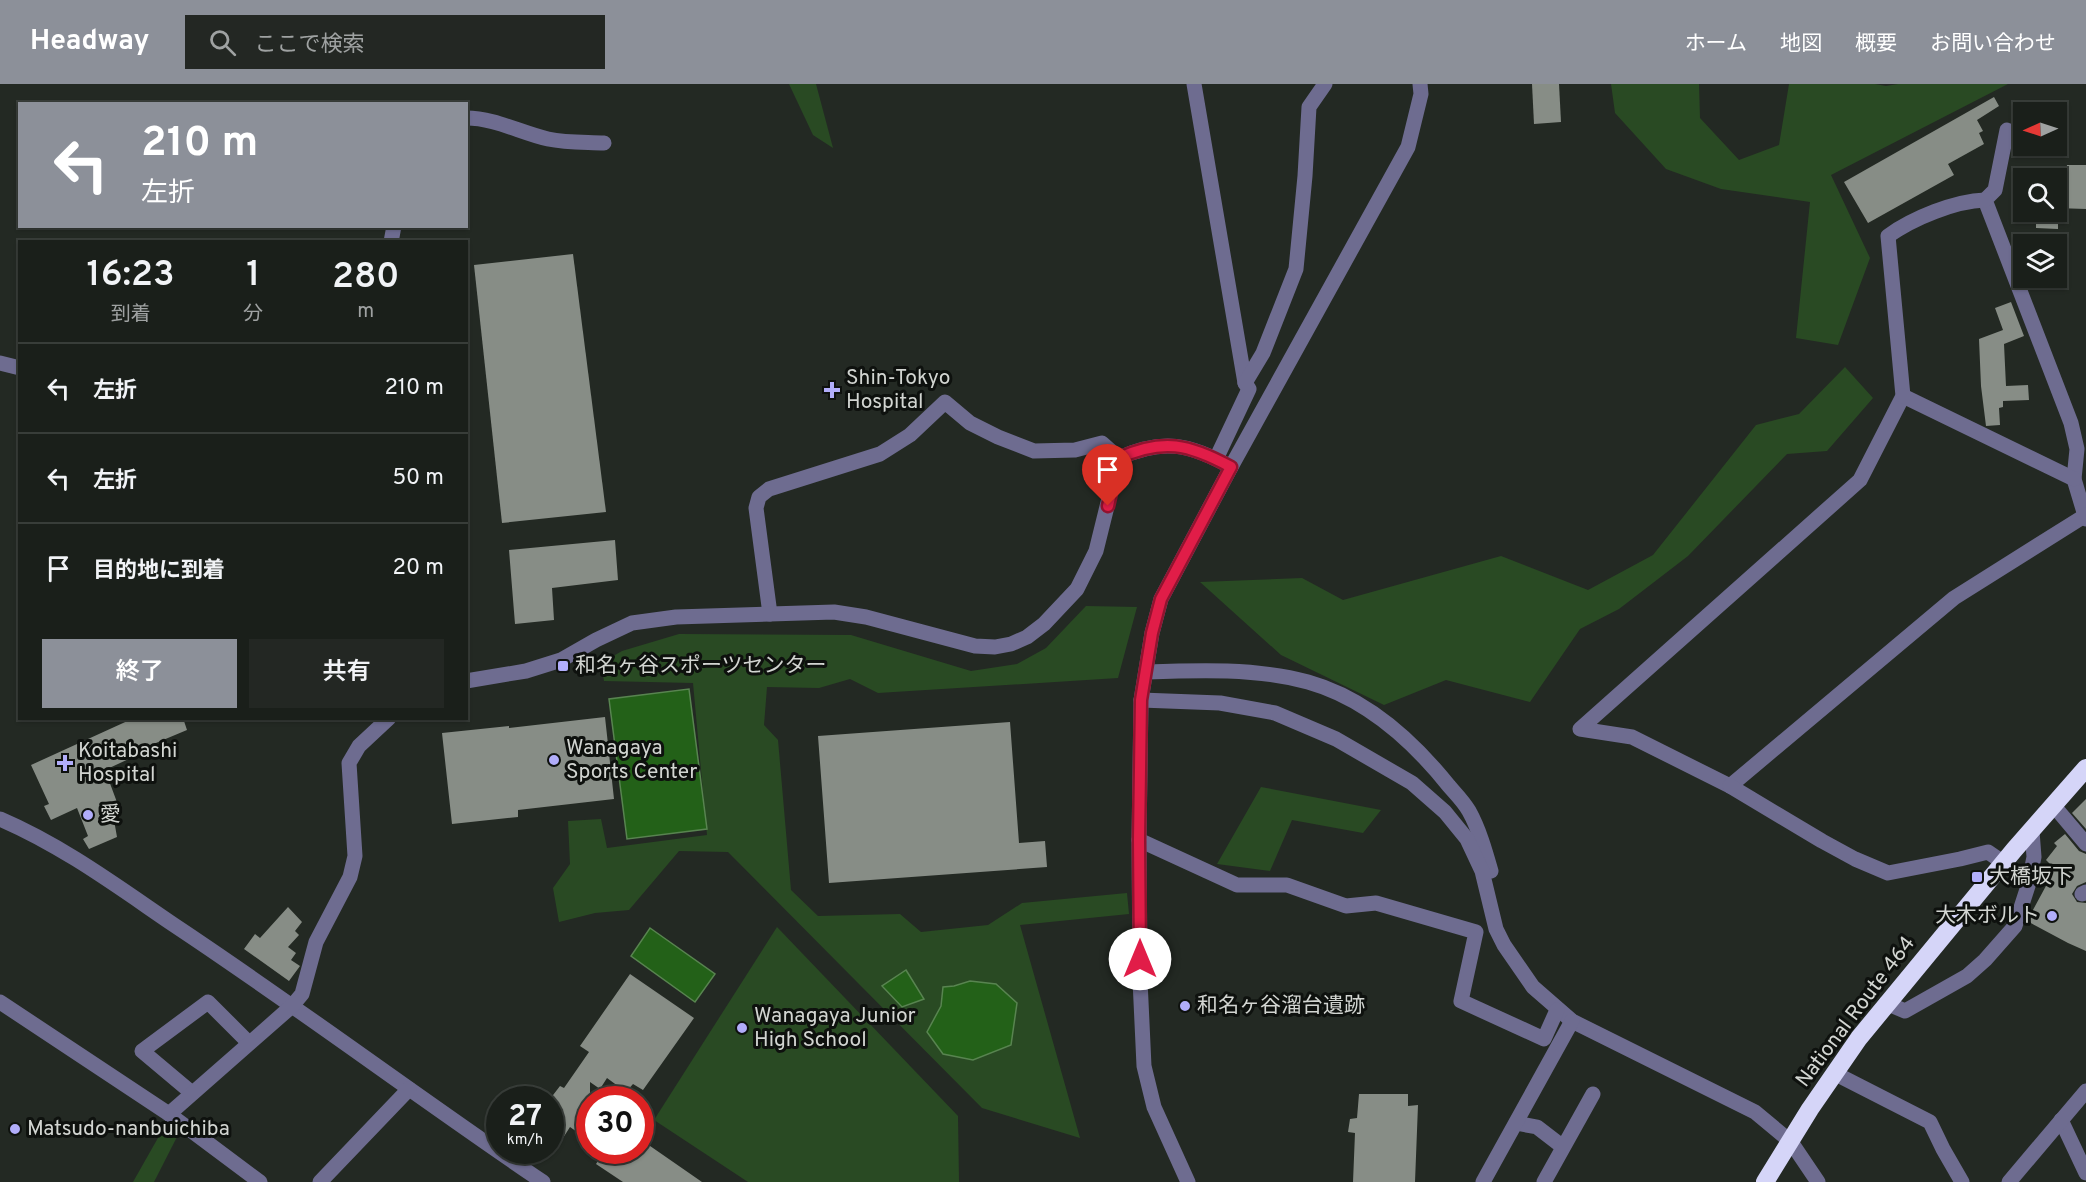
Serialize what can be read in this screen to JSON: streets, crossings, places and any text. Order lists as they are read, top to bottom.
{
  "streets": {
    "highway": ["National Route 464"]
  },
  "places": {
    "health": ["Shin-Tokyo Hospital", "Koitabashi Hospital"],
    "transit": ["和名ヶ谷スポーツセンター", "大橋坂下"],
    "other": [
      "Wanagaya Sports Center",
      "愛",
      "大木ボルト",
      "和名ヶ谷溜台遺跡",
      "Wanagaya Junior High School",
      "Matsudo-nanbuichiba"
    ]
  },
  "north": "left",
  "page": {
    "header": "Headway",
    "search": "ここで検索",
    "nav": [
      "ホーム",
      "地図",
      "概要",
      "お問い合わせ"
    ],
    "turn": ["210 m", "左折"],
    "eta": [
      "16:23",
      "到着",
      "1",
      "分",
      "280",
      "m"
    ],
    "list": [
      {
        "name": "左折",
        "value": "210 m"
      },
      {
        "name": "左折",
        "value": "50 m"
      },
      {
        "name": "目的地に到着",
        "value": "20 m"
      }
    ],
    "buttons": ["終了", "共有"],
    "speed": "27 km/h",
    "limit": "30"
  }
}
